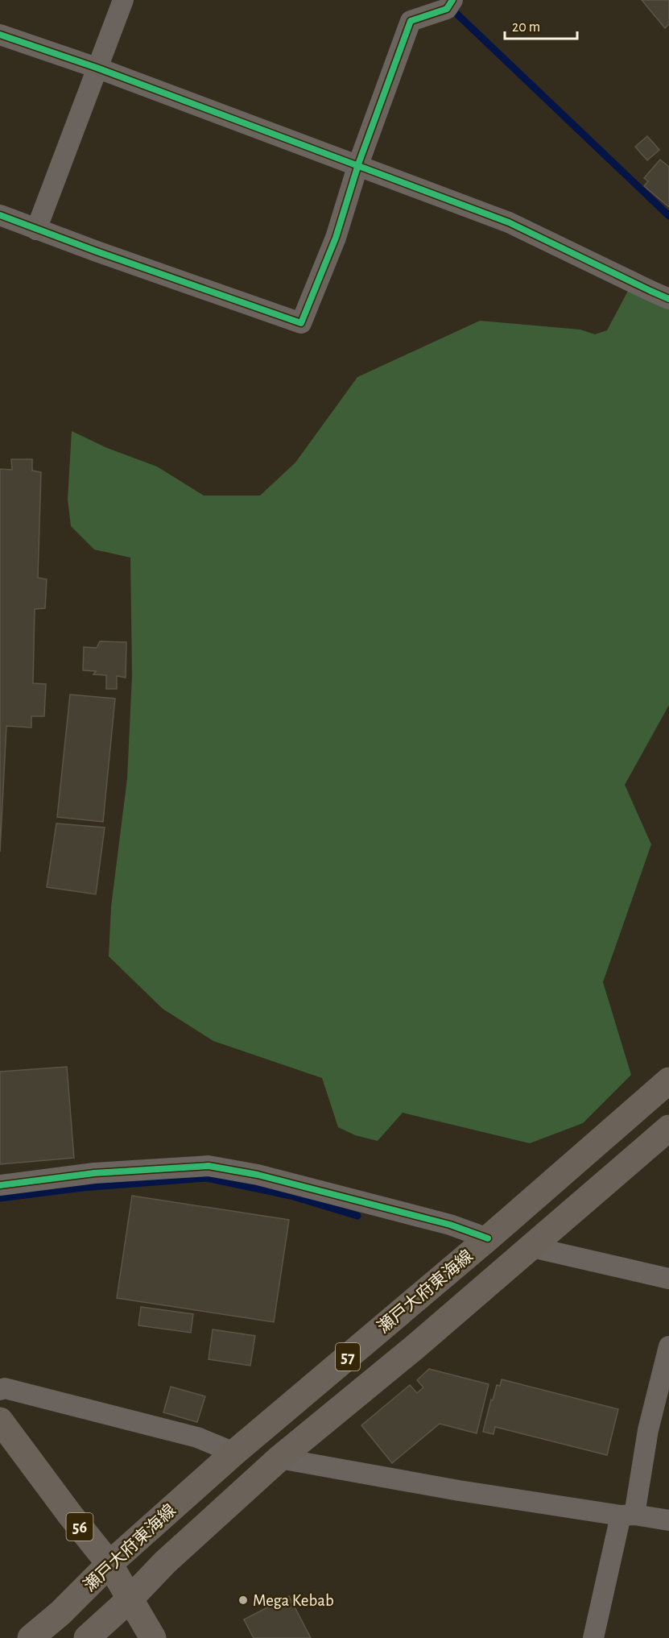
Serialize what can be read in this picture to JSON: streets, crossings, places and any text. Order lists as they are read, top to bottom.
{
  "streets": {
    "main road": ["瀬戸大府東海線", "57", "56"]
  },
  "crossings": [
    ["瀬戸大府東海線", "56"]
  ],
  "places": ["Mega Kebab"],
  "scale_bar": "20 m"
}
